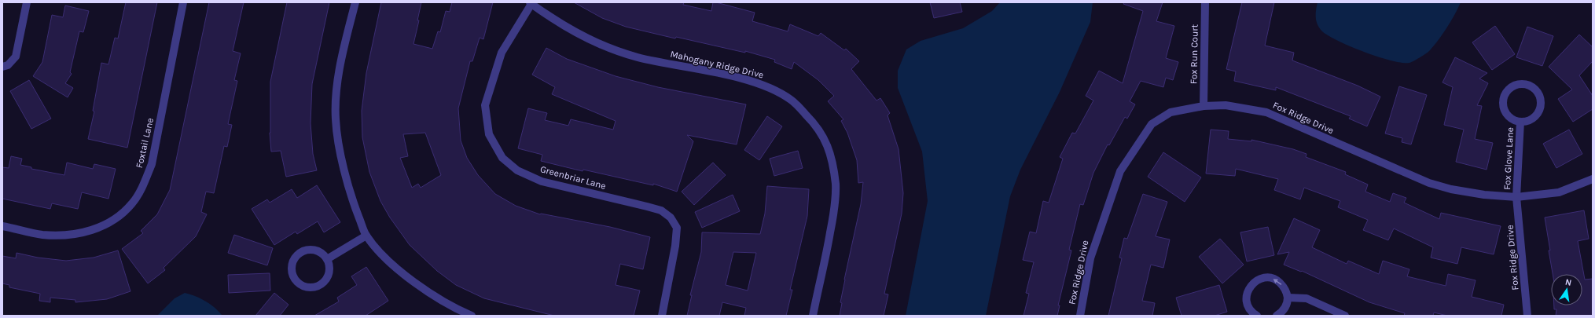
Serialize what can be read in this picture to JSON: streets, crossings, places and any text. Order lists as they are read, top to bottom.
{
  "streets": {
    "street": [
      "Fox Run Court",
      "Mahogany Ridge Drive",
      "Fox Ridge Drive",
      "Foxtail Lane",
      "Fox Glove Lane",
      "Greenbriar Lane"
    ]
  },
  "crossings": [
    ["Fox Run Court", "Fox Ridge Drive"],
    ["Mahogany Ridge Drive", "Greenbriar Lane"],
    ["Fox Ridge Drive", "Fox Glove Lane"]
  ],
  "north": "top"
}
